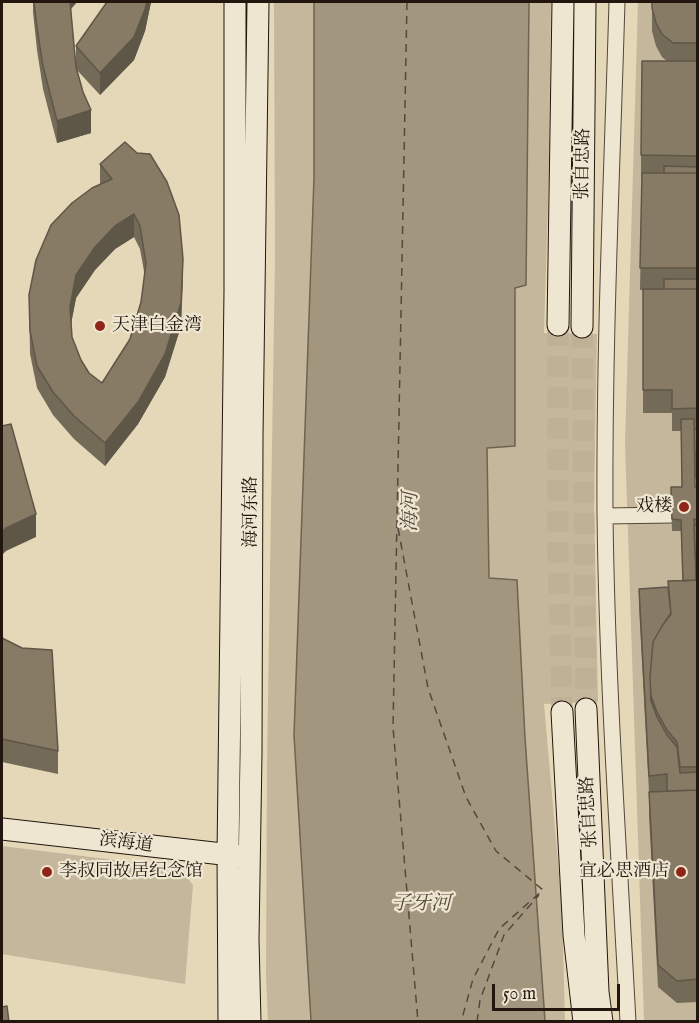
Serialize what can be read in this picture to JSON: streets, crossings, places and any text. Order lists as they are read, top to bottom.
{
  "streets": {
    "main road": ["张自忠路", "海河东路", "滨海道"]
  },
  "crossings": [
    ["海河东路", "滨海道"]
  ],
  "water": ["海河", "子牙河"],
  "places": [
    "天津白金湾",
    "戏楼",
    "李叔同故居纪念馆",
    "宜必思酒店"
  ],
  "scale_bar": "50 m"
}
